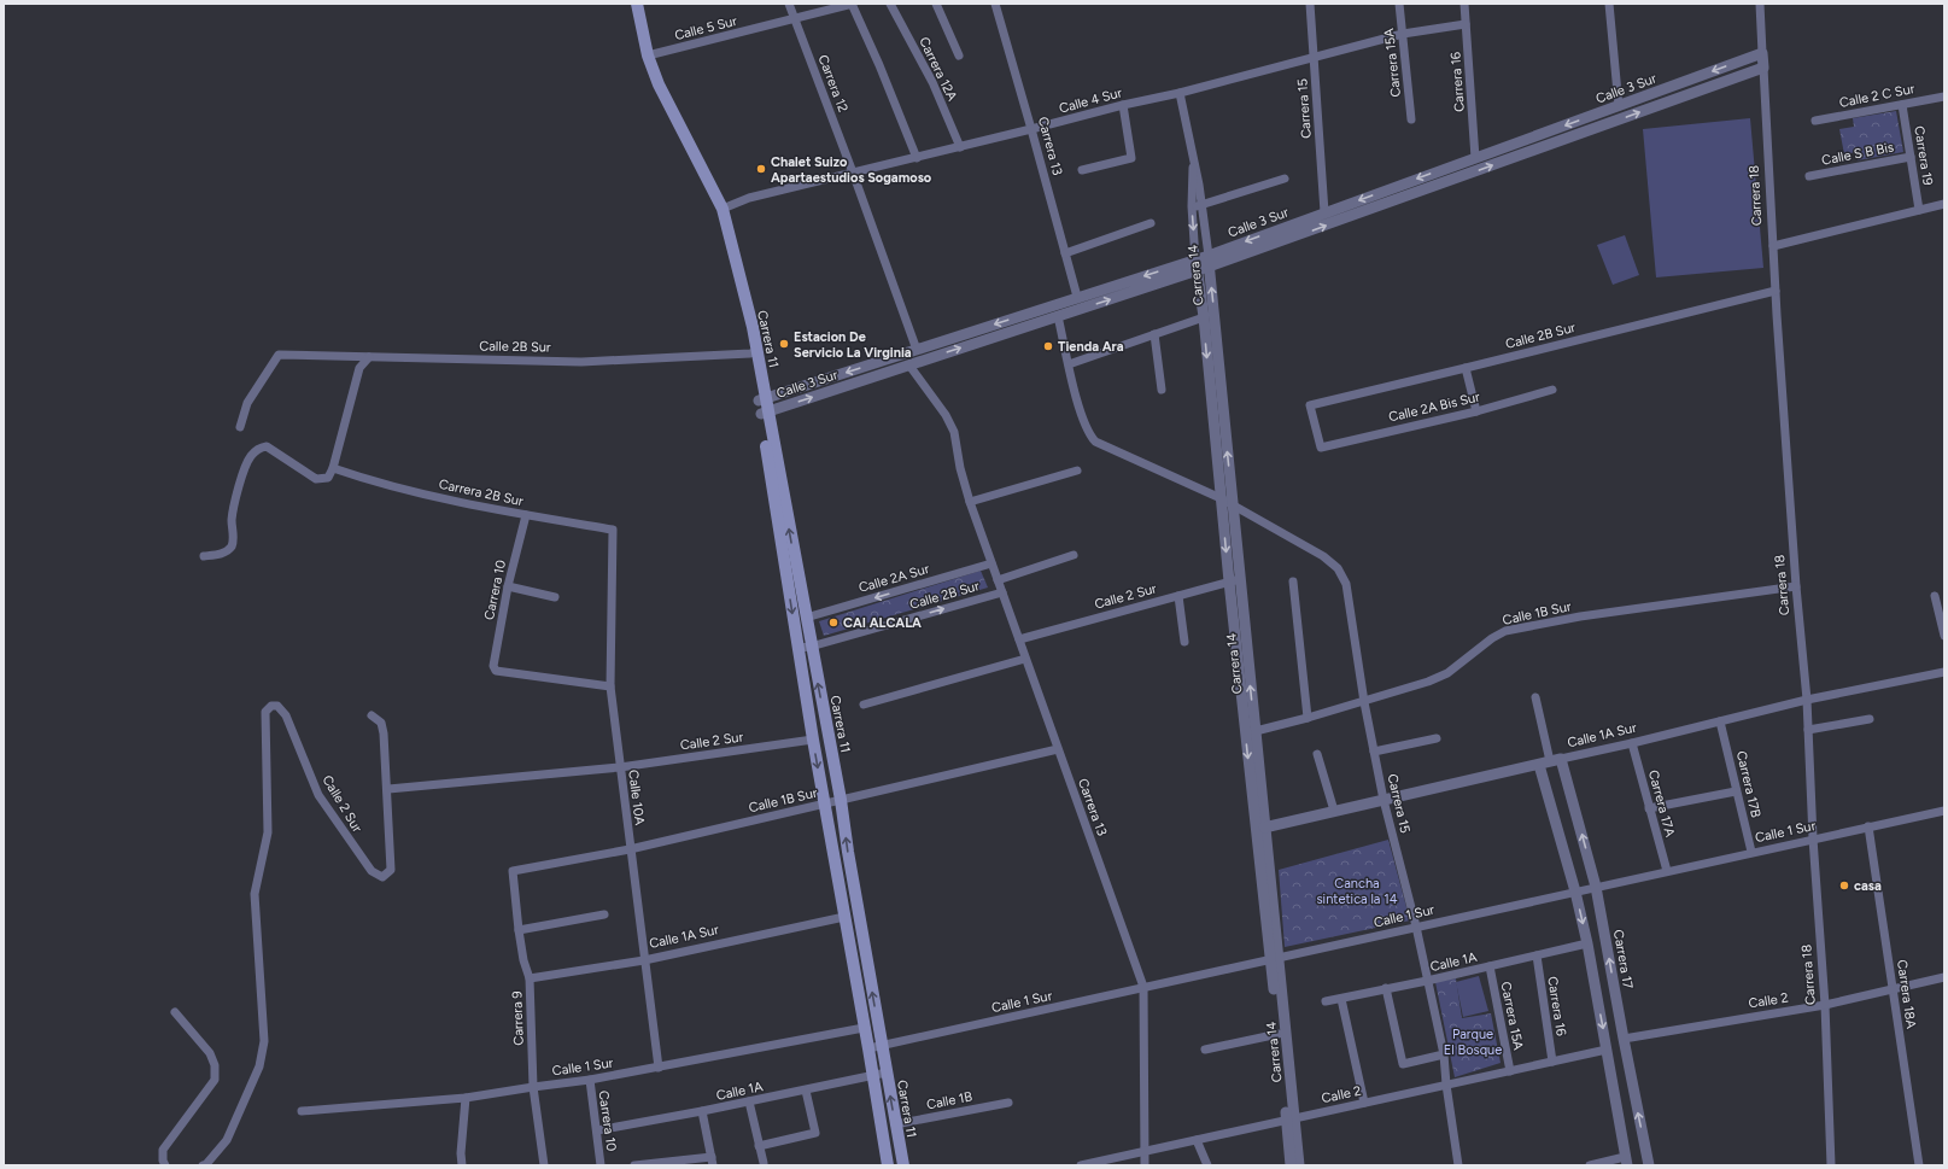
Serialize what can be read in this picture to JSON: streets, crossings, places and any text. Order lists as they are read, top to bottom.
{
  "streets": {
    "main road": ["Carrera 11"],
    "street": [
      "Calle 5 Sur",
      "Carrera 15A",
      "Carrera 12A",
      "Carrera 16",
      "Carrera 12",
      "Calle 3 Sur",
      "Calle 2 C Sur",
      "Calle 4 Sur",
      "Carrera 15",
      "Carrera 13",
      "Calle S B Bis",
      "Carrera 19",
      "Carrera 18",
      "Carrera 14",
      "Calle 2B Sur",
      "Calle 2A Bis Sur",
      "Carrera 2B Sur",
      "Calle 2A Sur",
      "Carrera 10",
      "Calle 2 Sur",
      "Calle 1B Sur",
      "Calle 1A Sur",
      "Carrera 17B",
      "Calle 10A",
      "Carrera 17A",
      "Calle 1 Sur",
      "Carrera 17",
      "Calle 1A",
      "Carrera 18A",
      "Calle 2",
      "Carrera 9",
      "Calle 1B"
    ]
  },
  "crossings": [
    ["Calle 5 Sur", "Carrera 12"],
    ["Calle 5 Sur", "Carrera 11"],
    ["Carrera 15A", "Calle 4 Sur"],
    ["Carrera 15A", "Calle 1A"],
    ["Carrera 15A", "Calle 2"],
    ["Carrera 12A", "Calle 4 Sur"],
    ["Carrera 16", "Calle 3 Sur"],
    ["Carrera 16", "Calle 4 Sur"],
    ["Carrera 16", "Calle 1A"],
    ["Carrera 16", "Calle 2"],
    ["Carrera 12", "Calle 4 Sur"],
    ["Calle 3 Sur", "Carrera 15"],
    ["Calle 3 Sur", "Carrera 13"],
    ["Calle 3 Sur", "Carrera 18"],
    ["Calle 3 Sur", "Carrera 14"],
    ["Calle 3 Sur", "Carrera 11"],
    ["Calle 2 C Sur", "Carrera 19"],
    ["Calle 4 Sur", "Carrera 15"],
    ["Calle 4 Sur", "Carrera 13"],
    ["Calle 4 Sur", "Carrera 14"],
    ["Calle 4 Sur", "Carrera 11"],
    ["Carrera 15", "Carrera 14"],
    ["Carrera 15", "Calle 1B Sur"],
    ["Carrera 15", "Calle 1A Sur"],
    ["Carrera 15", "Calle 1 Sur"],
    ["Carrera 15", "Calle 1A"],
    ["Carrera 15", "Calle 2"],
    ["Carrera 13", "Calle 2B Sur"],
    ["Carrera 13", "Calle 2A Sur"],
    ["Carrera 13", "Calle 2 Sur"],
    ["Carrera 13", "Calle 1B Sur"],
    ["Carrera 13", "Calle 1 Sur"],
    ["Carrera 13", "Calle 2"],
    ["Calle S B Bis", "Carrera 19"],
    ["Carrera 18", "Calle 2B Sur"],
    ["Carrera 18", "Calle 1B Sur"],
    ["Carrera 18", "Calle 1A Sur"],
    ["Carrera 18", "Calle 1 Sur"],
    ["Carrera 18", "Calle 2"],
    ["Carrera 14", "Calle 2 Sur"],
    ["Carrera 14", "Calle 1B Sur"],
    ["Carrera 14", "Calle 1A Sur"],
    ["Carrera 14", "Calle 1 Sur"],
    ["Carrera 14", "Calle 2"],
    ["Calle 2B Sur", "Carrera 11"],
    ["Calle 2B Sur", "Calle 2A Bis Sur"],
    ["Carrera 11", "Calle 2A Sur"],
    ["Carrera 11", "Calle 2 Sur"],
    ["Carrera 11", "Calle 1B Sur"],
    ["Carrera 11", "Calle 1A Sur"],
    ["Carrera 11", "Calle 1 Sur"],
    ["Carrera 11", "Calle 1A"],
    ["Carrera 11", "Calle 1B"],
    ["Carrera 2B Sur", "Carrera 10"],
    ["Carrera 2B Sur", "Calle 10A"],
    ["Carrera 10", "Calle 10A"],
    ["Carrera 10", "Calle 1 Sur"],
    ["Carrera 10", "Calle 1A"],
    ["Calle 2 Sur", "Calle 10A"],
    ["Calle 1B Sur", "Calle 10A"],
    ["Calle 1B Sur", "Carrera 9"],
    ["Calle 1A Sur", "Carrera 17B"],
    ["Calle 1A Sur", "Calle 10A"],
    ["Calle 1A Sur", "Carrera 17A"],
    ["Calle 1A Sur", "Carrera 17"],
    ["Calle 1A Sur", "Carrera 9"],
    ["Carrera 17B", "Calle 1 Sur"],
    ["Calle 10A", "Calle 1 Sur"],
    ["Carrera 17A", "Calle 1 Sur"],
    ["Calle 1 Sur", "Carrera 17"],
    ["Calle 1 Sur", "Carrera 18A"],
    ["Calle 1 Sur", "Carrera 9"],
    ["Carrera 17", "Calle 2"],
    ["Carrera 18A", "Calle 2"]
  ],
  "one_way": ["Calle 2A Sur"],
  "parks": ["Cancha sintetica la 14", "Parque El Bosque"],
  "places": [
    "Chalet Suizo Apartaestudios Sogamoso",
    "Estacion De Servicio La Virginia",
    "Tienda Ara",
    "CAI ALCALA",
    "casa"
  ]
}
